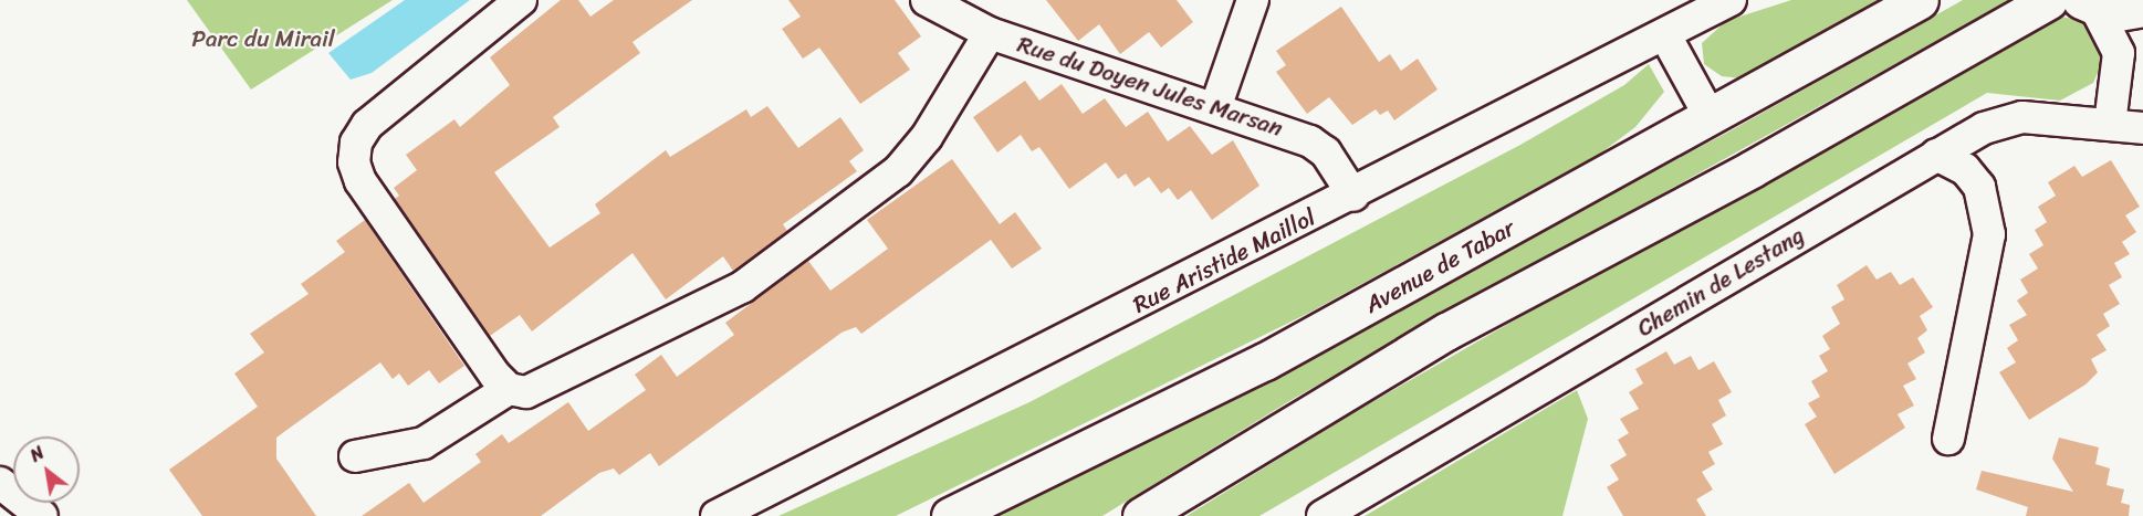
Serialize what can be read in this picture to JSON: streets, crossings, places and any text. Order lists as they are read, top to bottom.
{
  "streets": {
    "main road": ["Avenue de Tabar"],
    "street": ["Rue du Doyen Jules Marsan", "Rue Aristide Maillol", "Chemin de Lestang"]
  },
  "crossings": [
    ["Rue du Doyen Jules Marsan", "Rue Aristide Maillol"]
  ],
  "parks": ["Parc du Mirail"],
  "north": "top left"
}
